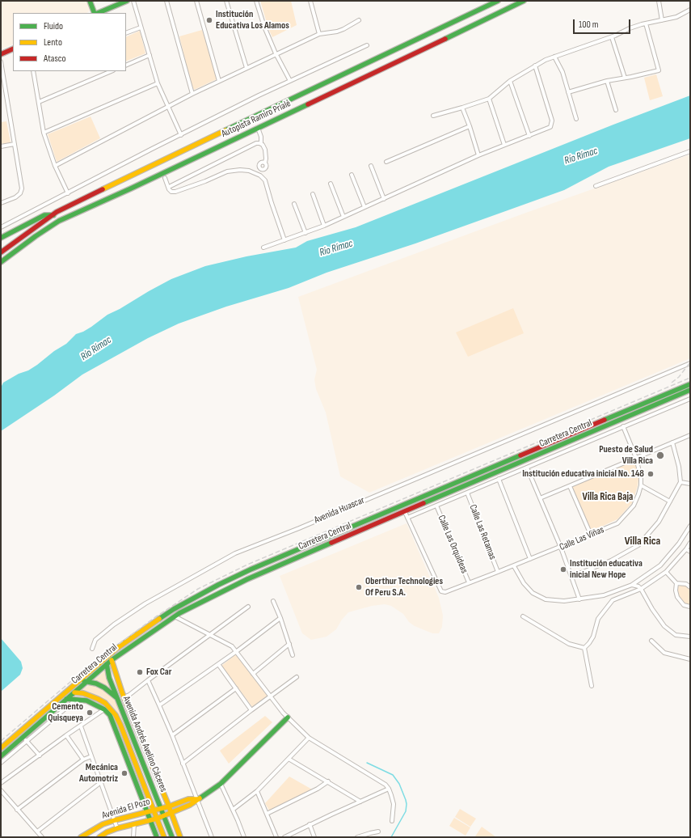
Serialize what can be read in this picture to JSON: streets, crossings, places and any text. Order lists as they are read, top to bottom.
{
  "streets": {
    "main road": [
      "Autopista Ramiro Prialé",
      "Carretera Central",
      "Avenida Andrés Avelino Cáceres",
      "Avenida El Pozo"
    ],
    "street": [
      "Avenida Huascar",
      "Calle Las Retamas",
      "Calle Las Viñas",
      "Calle Las Orquídeas"
    ]
  },
  "crossings": [
    ["Carretera Central", "Avenida Andrés Avelino Cáceres"],
    ["Calle Las Retamas", "Calle Las Viñas"],
    ["Calle Las Viñas", "Calle Las Orquídeas"],
    ["Avenida Andrés Avelino Cáceres", "Avenida El Pozo"]
  ],
  "districts": ["Villa Rica Baja", "Villa Rica"],
  "water": ["Río Rímac"],
  "places": [
    "Institución Educativa Los Alamos",
    "Puesto de Salud Villa Rica",
    "Institución educativa inicial No. 148",
    "Institución educativa inicial New Hope",
    "Oberthur Technologies Of Peru S.A.",
    "Fox Car",
    "Cemento Quisqueya",
    "Mecánica Automotriz"
  ],
  "legend": ["Fluido", "Lento", "Atasco"],
  "scale_bar": "100 m"
}
